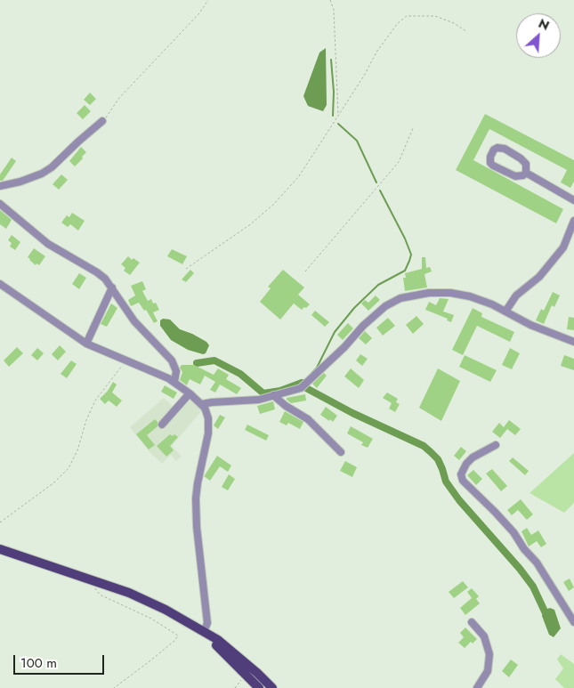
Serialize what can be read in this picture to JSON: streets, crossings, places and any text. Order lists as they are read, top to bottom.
{
  "scale_bar": "100 m",
  "north": "top right"
}
